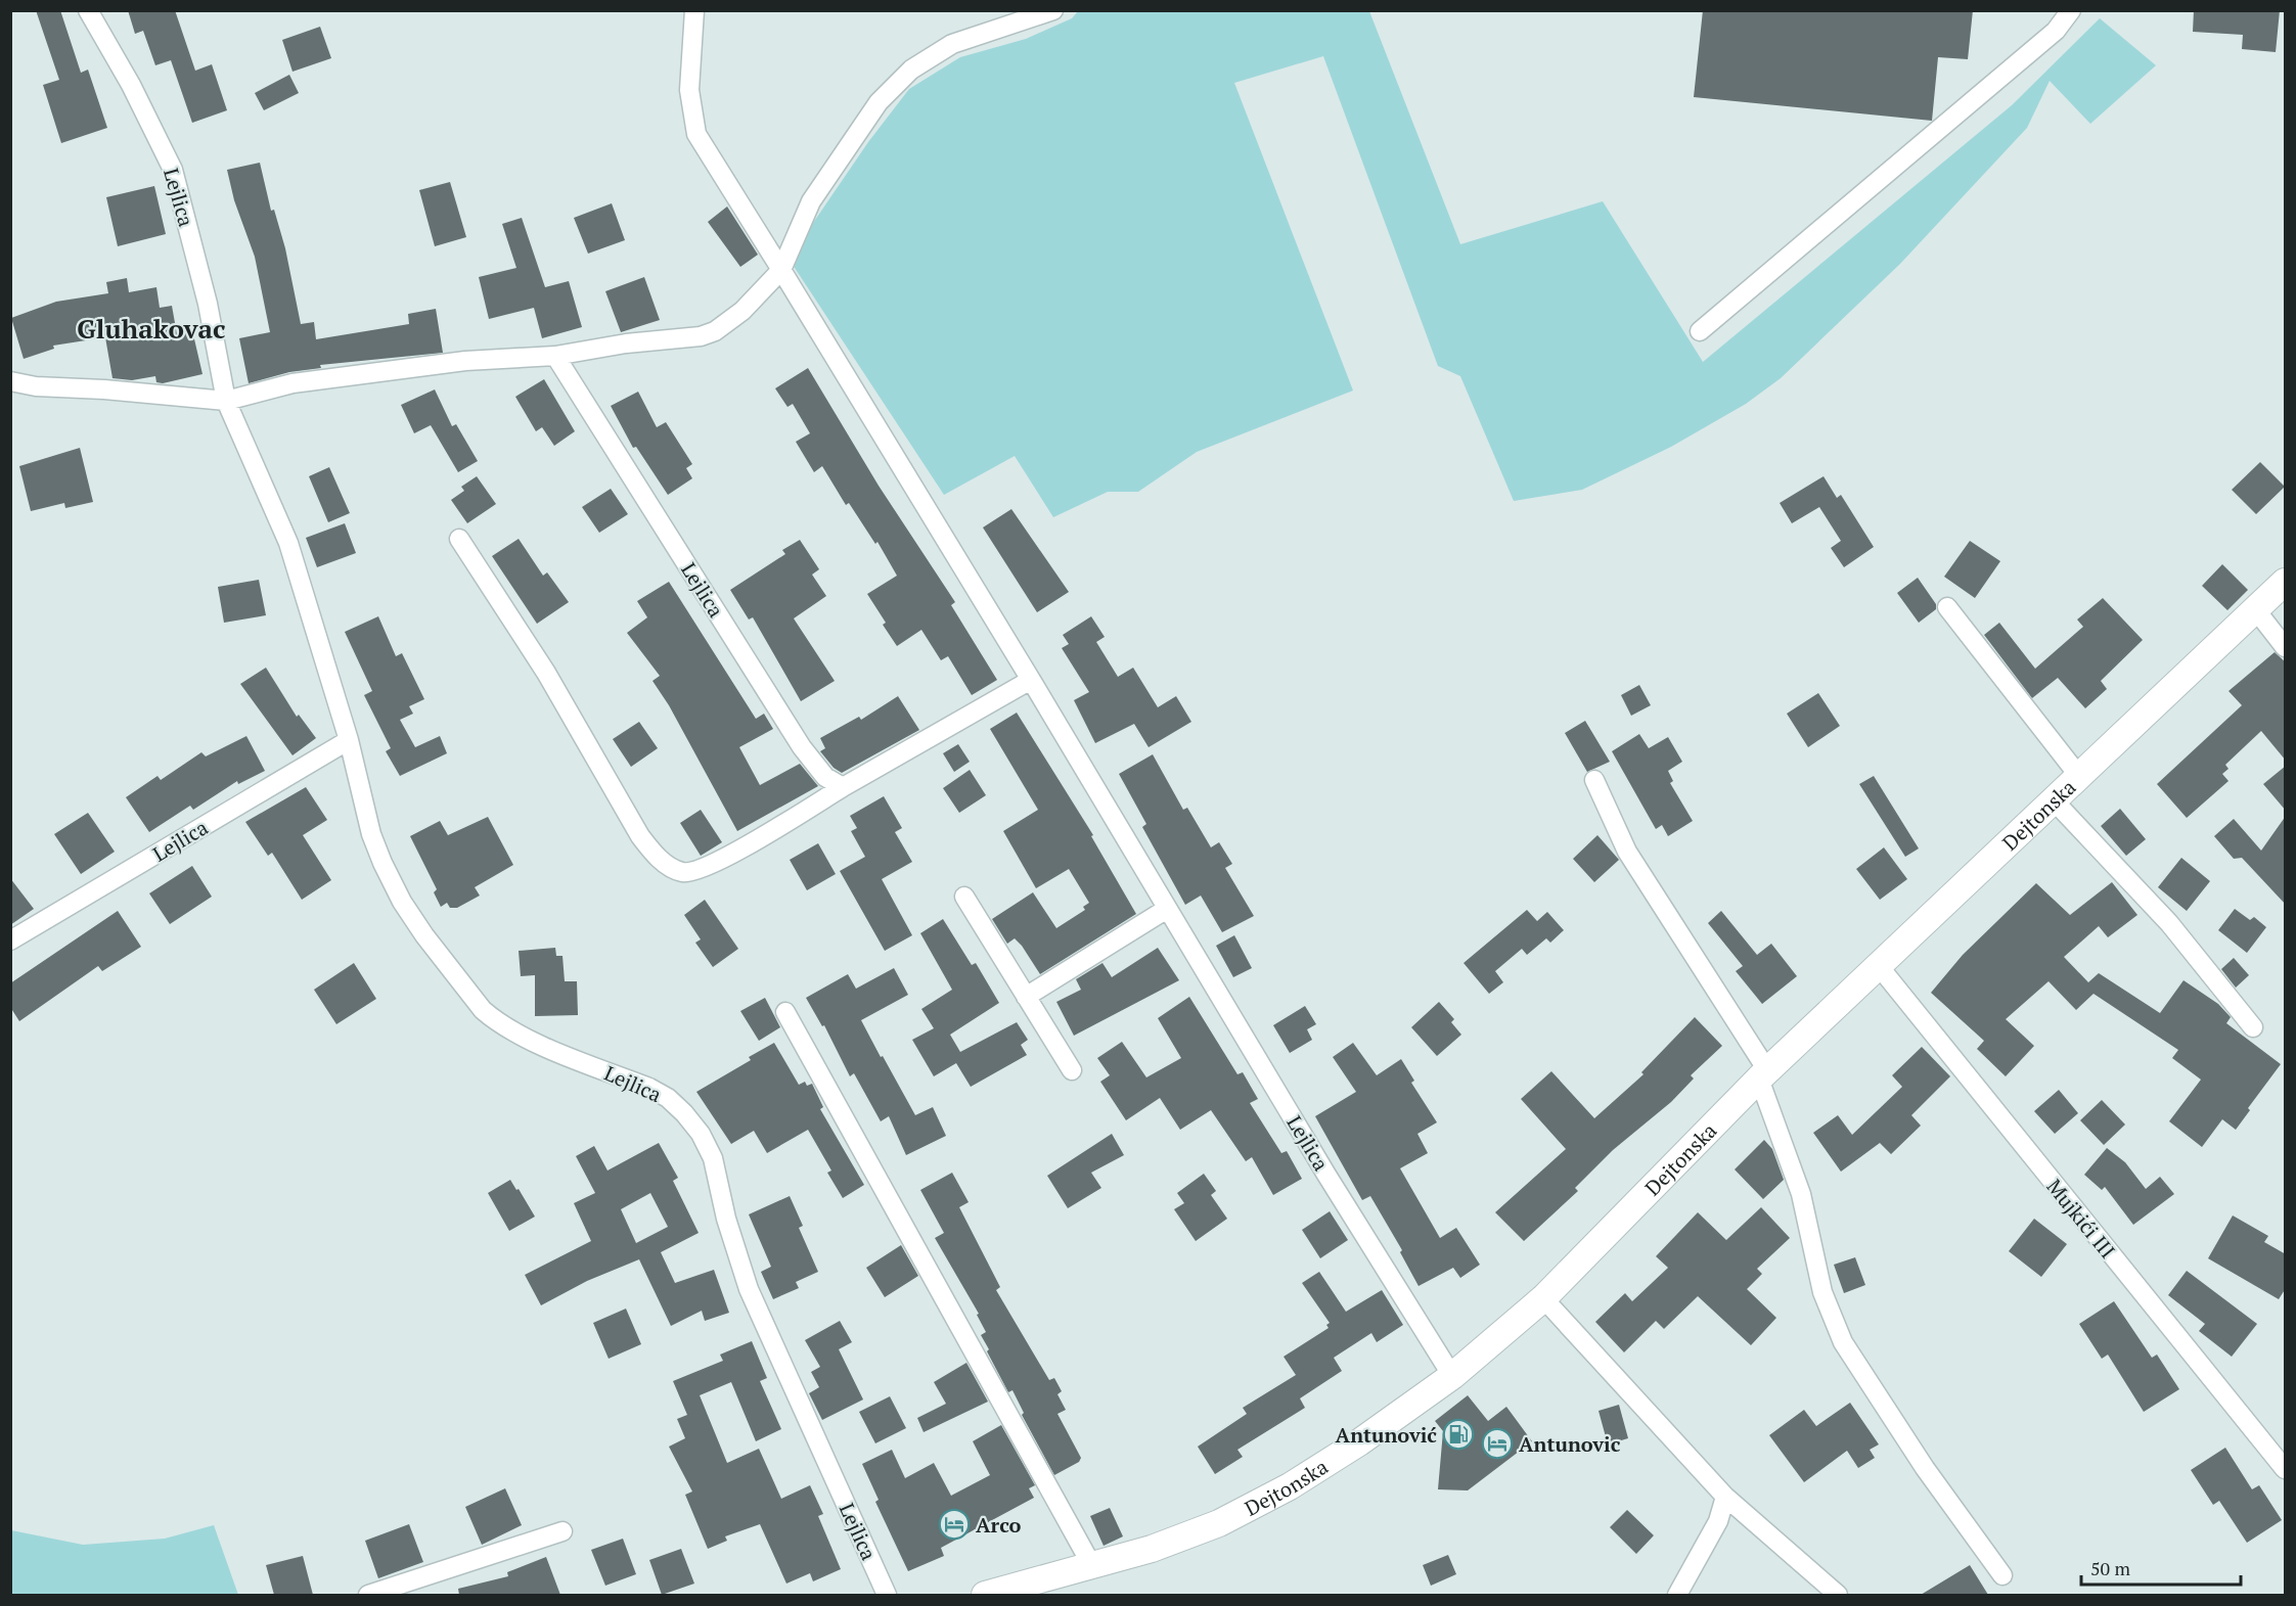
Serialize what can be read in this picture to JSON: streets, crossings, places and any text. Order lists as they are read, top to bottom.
{
  "streets": {
    "main road": ["Dejtonska"],
    "street": ["Lejlica", "Mujkići III"]
  },
  "crossings": [
    ["Lejlica", "Dejtonska"],
    ["Dejtonska", "Mujkići III"]
  ],
  "districts": ["Gluhakovac"],
  "places": {
    "fuel station": ["Antunović"],
    "hotel": ["Antunovic", "Arco"]
  },
  "scale_bar": "50 m"
}
